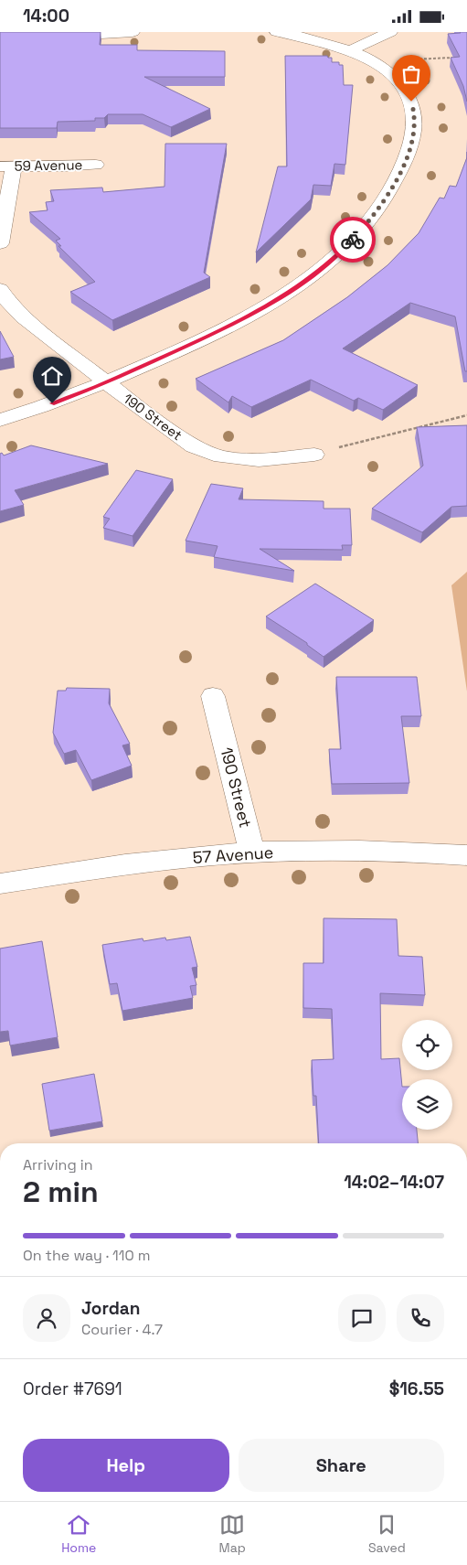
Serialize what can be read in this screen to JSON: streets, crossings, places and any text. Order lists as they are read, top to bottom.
{
  "streets": {
    "street": ["59 Avenue", "190 Street", "57 Avenue"]
  },
  "crossings": [
    ["190 Street", "57 Avenue"]
  ],
  "page": {
    "status": "14:00",
    "heading": ["2 min", "Arriving in", "14:02–14:07"],
    "panel": [
      "Jordan",
      "Courier · 4.7",
      "Order #7691",
      "$16.55"
    ],
    "bar": "On the way · 110 m",
    "buttons": ["Help", "Share"],
    "tabs": ["Home", "Map", "Saved"]
  }
}
